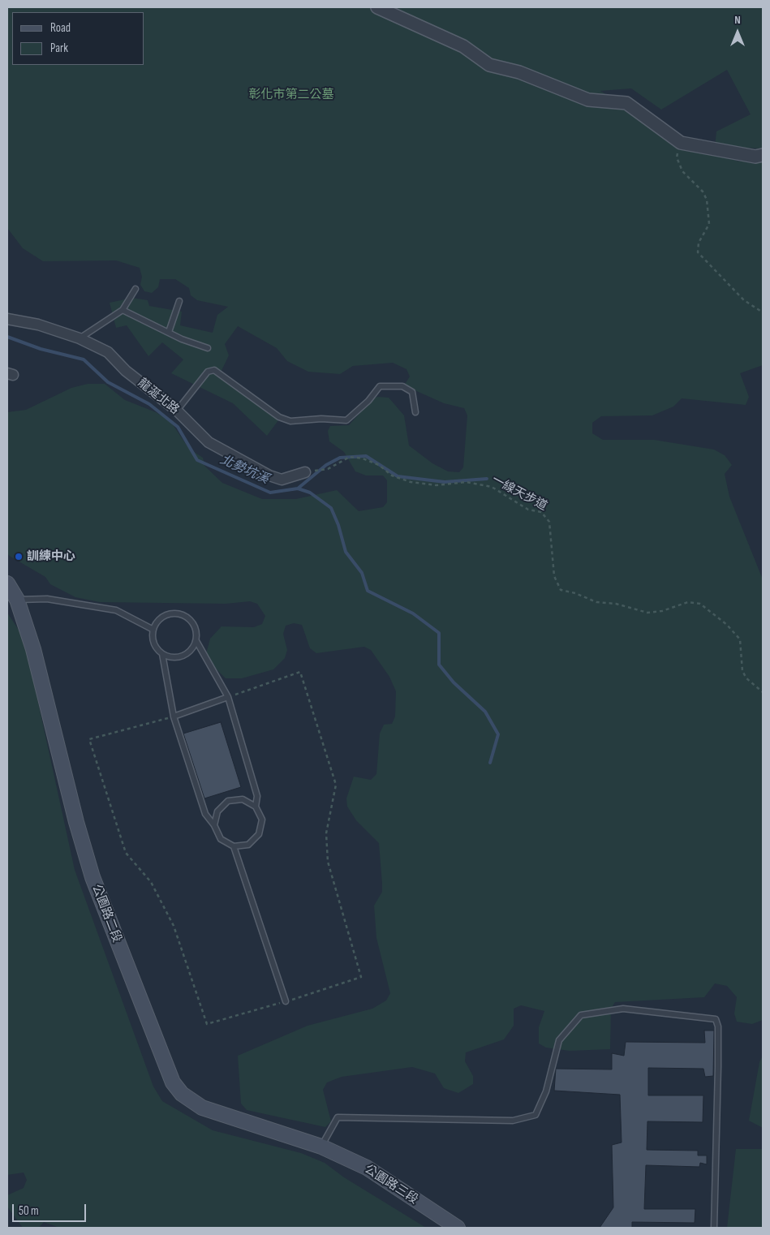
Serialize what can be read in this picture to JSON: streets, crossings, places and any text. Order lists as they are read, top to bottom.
{
  "streets": {
    "main road": ["公園路二段", "公園路三段"],
    "street": ["龍涎北路"],
    "path": ["一線天步道"]
  },
  "crossings": [
    ["龍涎北路", "一線天步道"],
    ["公園路二段", "公園路三段"]
  ],
  "water": ["北勢坑溪"],
  "parks": ["彰化市第二公墓"],
  "places": ["訓練中心"],
  "legend": ["Road", "Park"],
  "scale_bar": "50 m",
  "north": "top"
}
